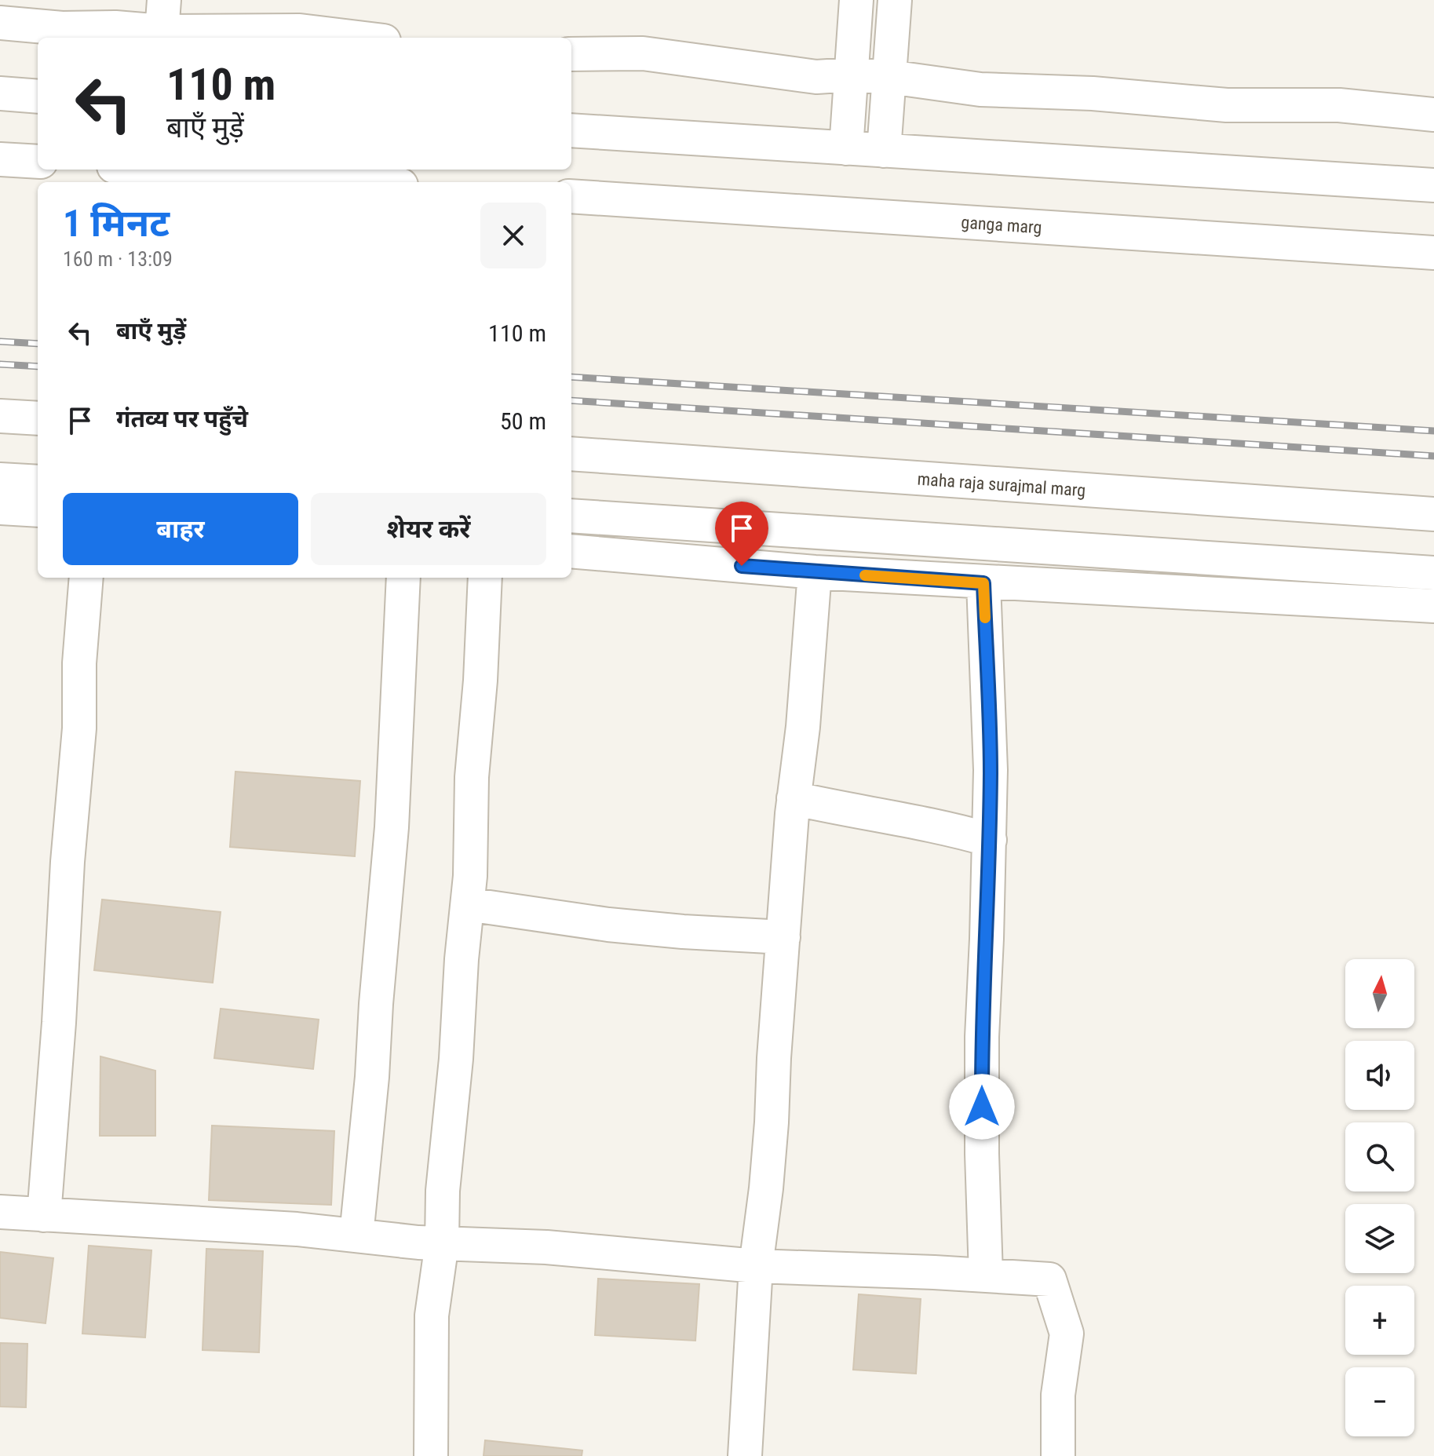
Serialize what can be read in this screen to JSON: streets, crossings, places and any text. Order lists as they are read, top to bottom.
{
  "streets": {
    "street": ["ganga marg", "maha raja surajmal marg"]
  },
  "north": "top",
  "page": {
    "turn": ["110 m", "बाएँ मुड़ें"],
    "heading": ["1 मिनट", "160 m · 13:09"],
    "list": [
      {
        "name": "बाएँ मुड़ें",
        "value": "110 m"
      },
      {
        "name": "गंतव्य पर पहुँचे",
        "value": "50 m"
      }
    ],
    "buttons": ["बाहर", "शेयर करें"],
    "map_buttons": ["+", "−"]
  }
}
